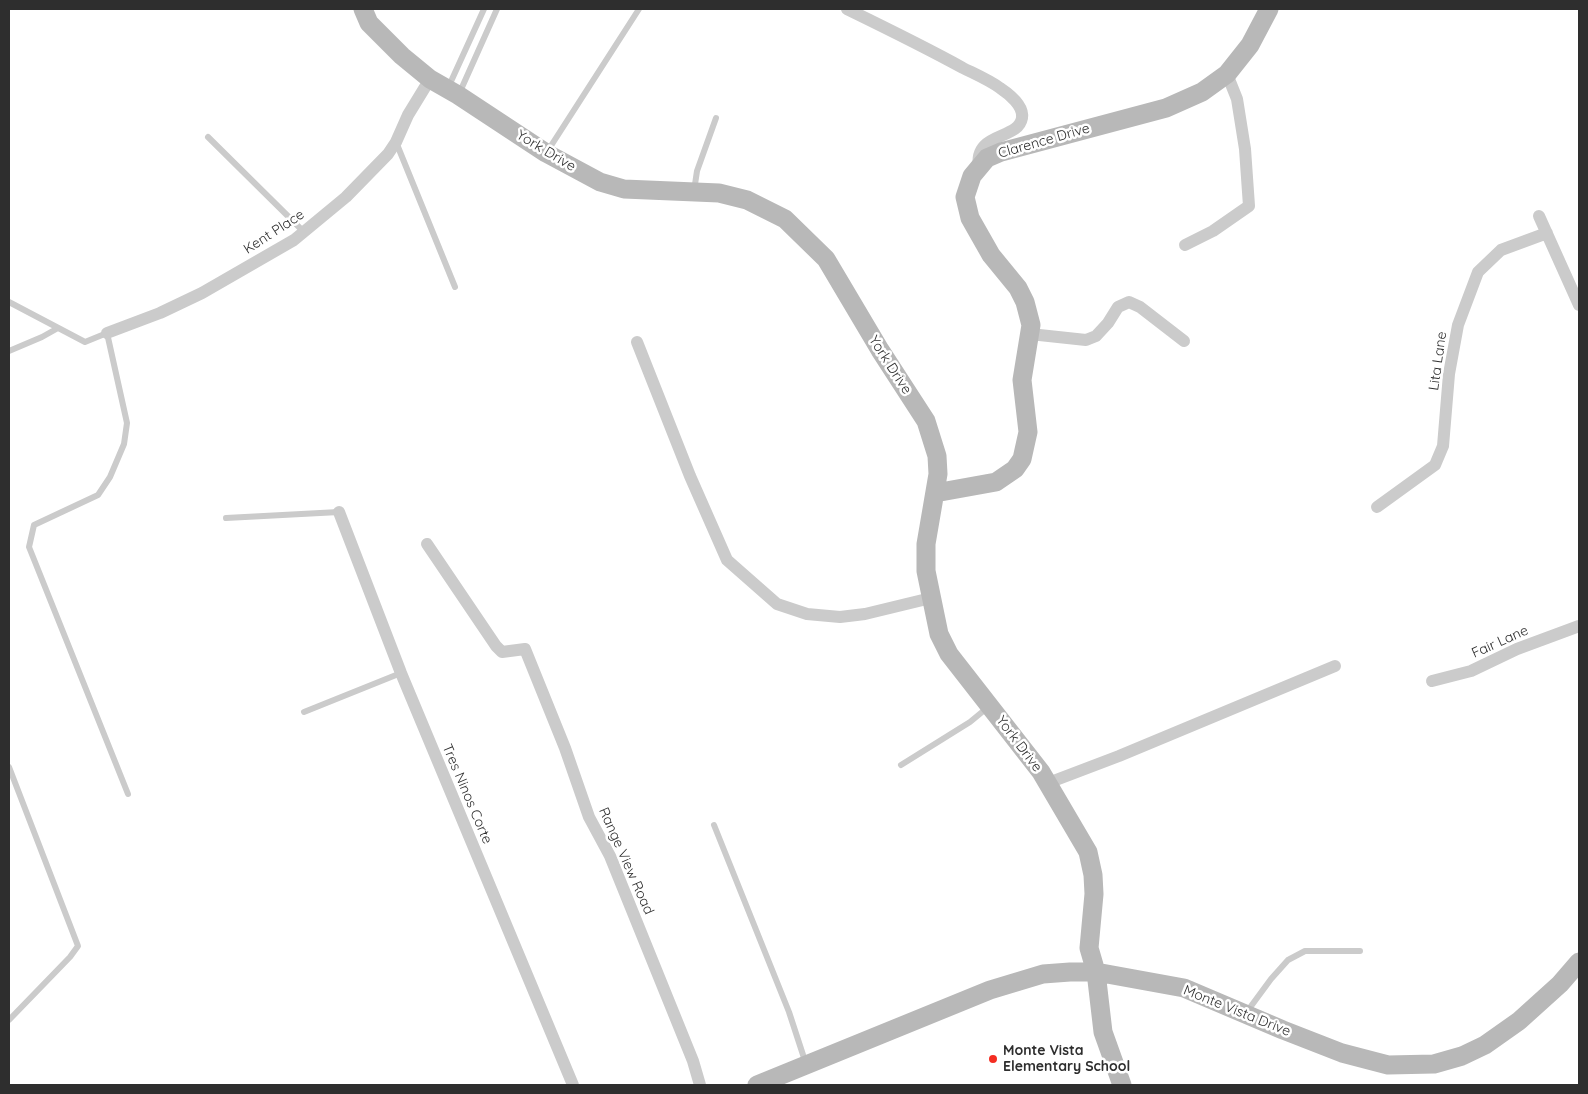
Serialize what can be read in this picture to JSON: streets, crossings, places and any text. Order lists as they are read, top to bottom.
{
  "streets": {
    "street": [
      "Clarence Drive",
      "York Drive",
      "Kent Place",
      "Lita Lane",
      "Fair Lane",
      "Tres Ninos Corte",
      "Range View Road",
      "Monte Vista Drive"
    ]
  },
  "crossings": [
    ["Clarence Drive", "York Drive"],
    ["York Drive", "Kent Place"],
    ["York Drive", "Monte Vista Drive"]
  ],
  "places": ["Monte Vista Elementary School"]
}
